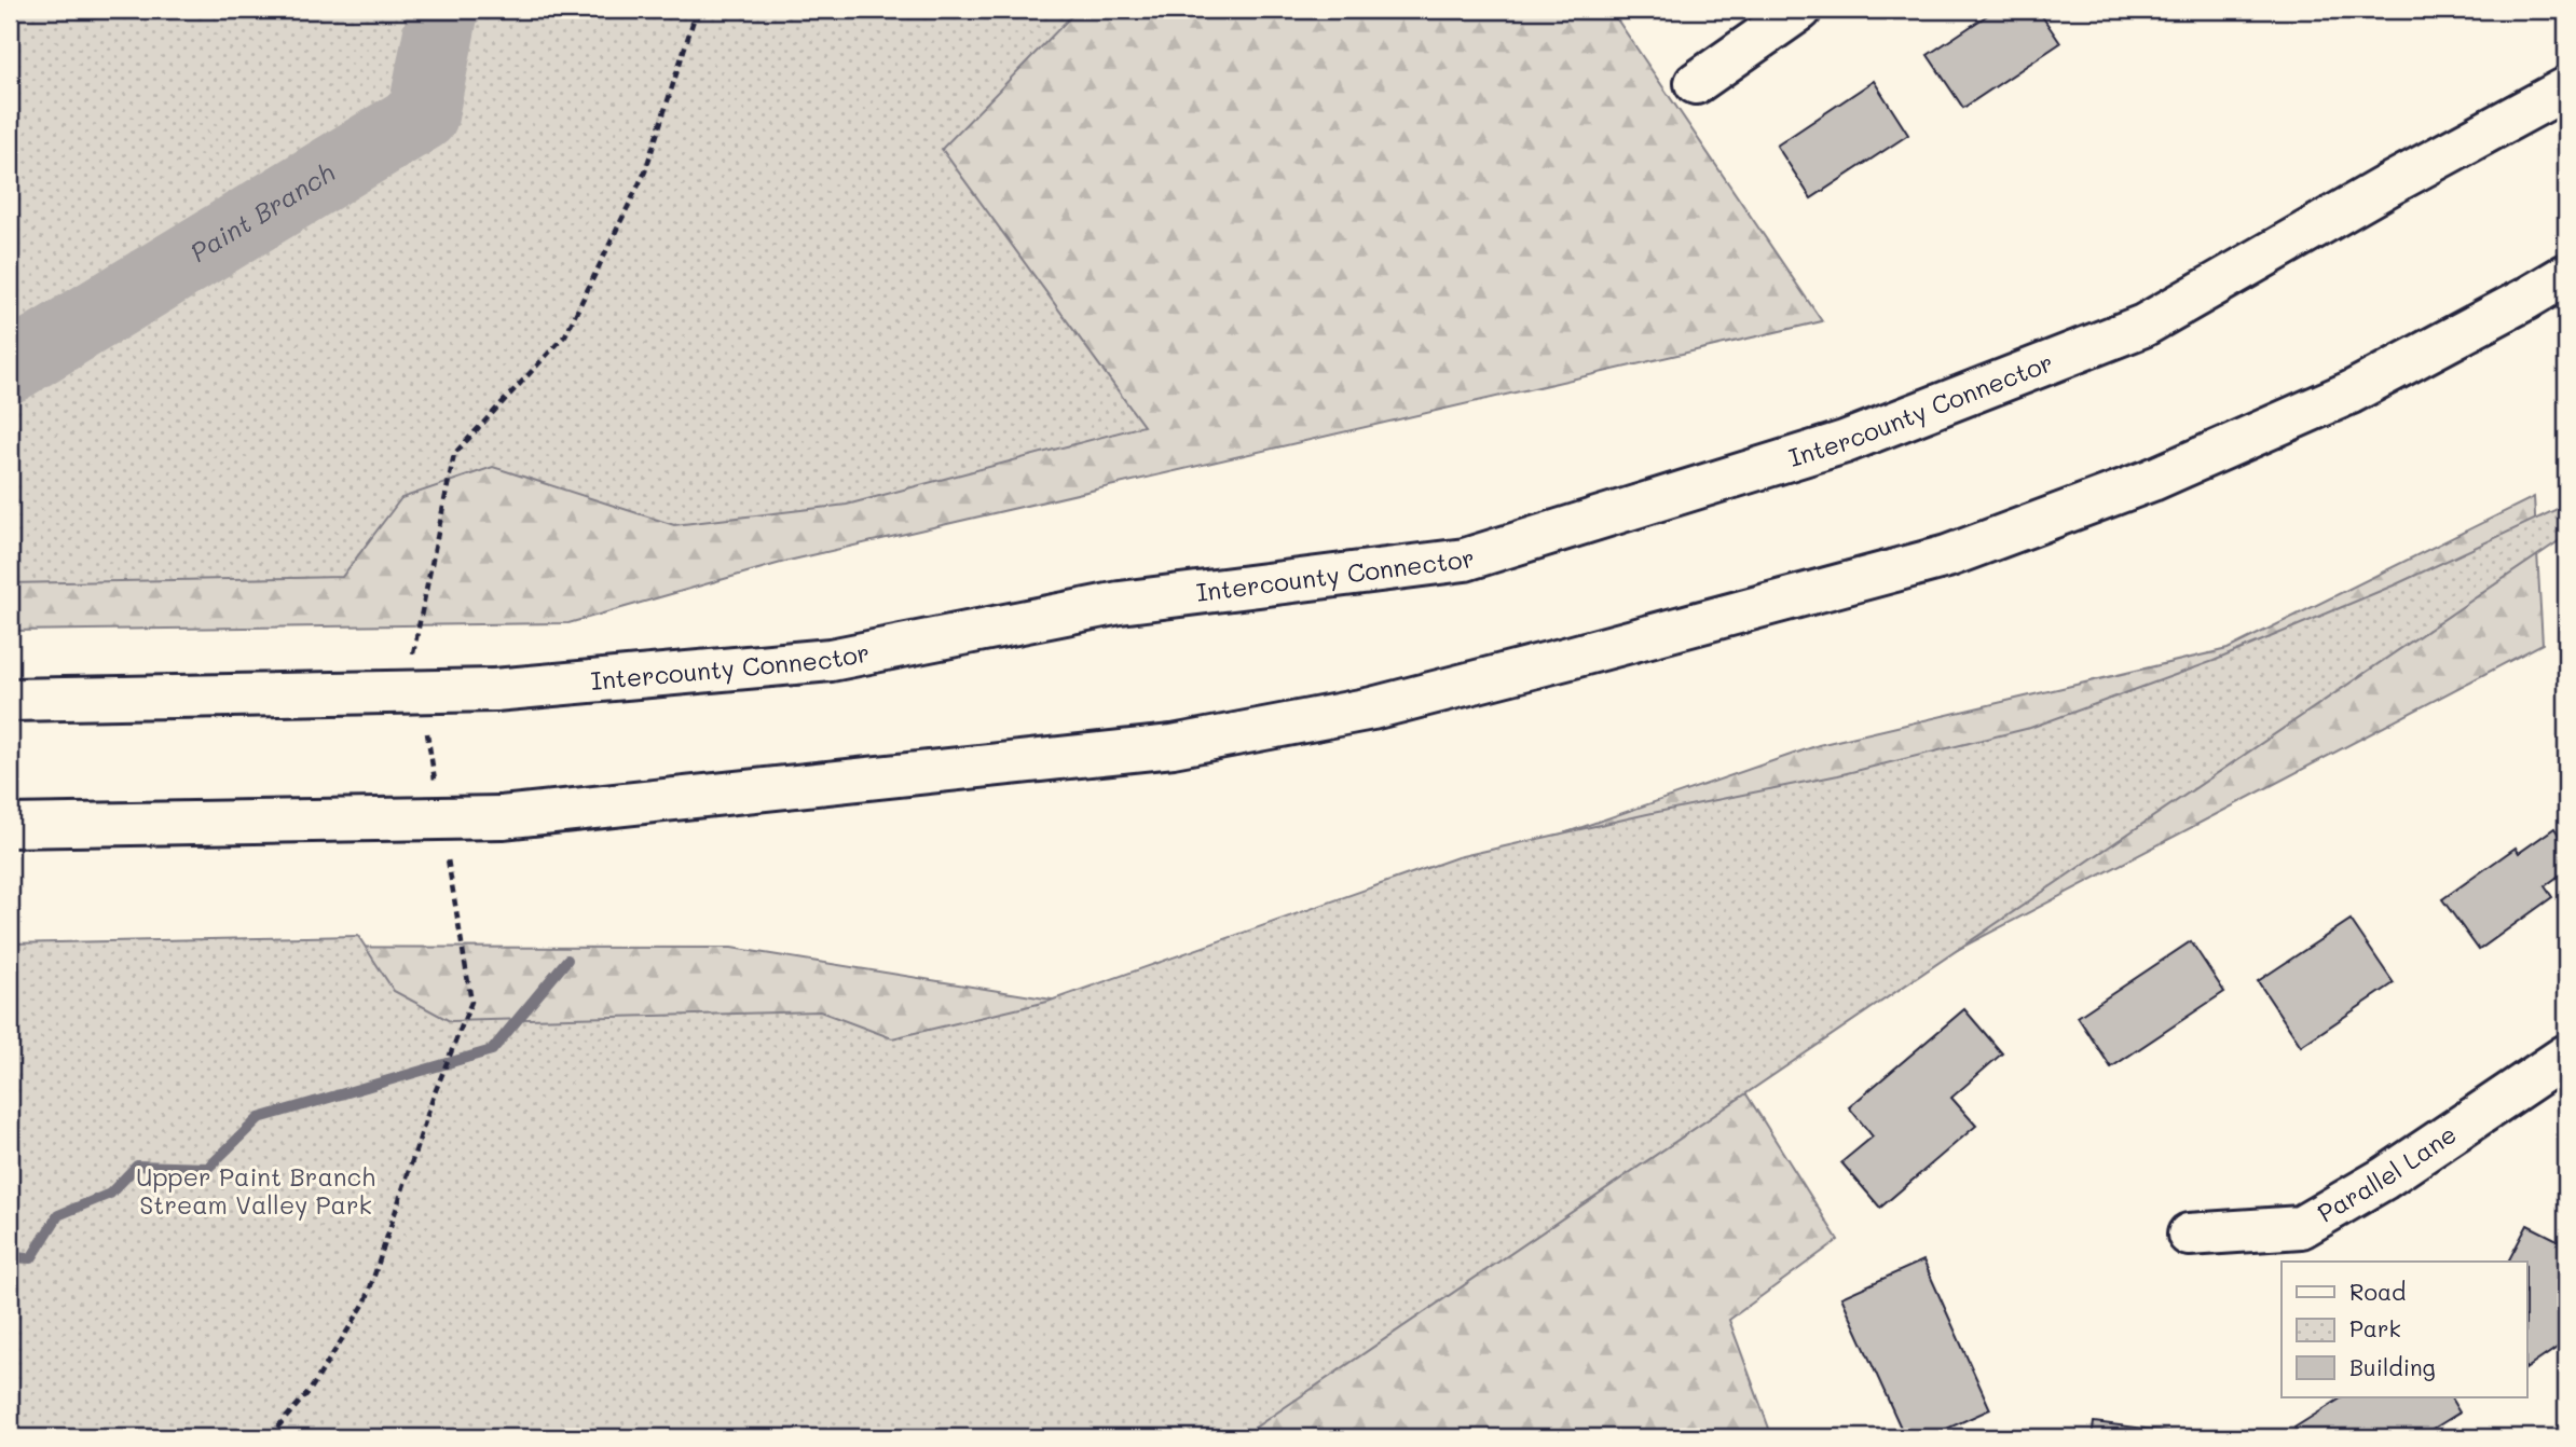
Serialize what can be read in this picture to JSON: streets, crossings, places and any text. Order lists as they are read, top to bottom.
{
  "streets": {
    "main road": ["Intercounty Connector", "Parallel Lane"]
  },
  "water": ["Paint Branch"],
  "parks": ["Upper Paint Branch Stream Valley Park"],
  "legend": ["Road", "Park", "Building"]
}
